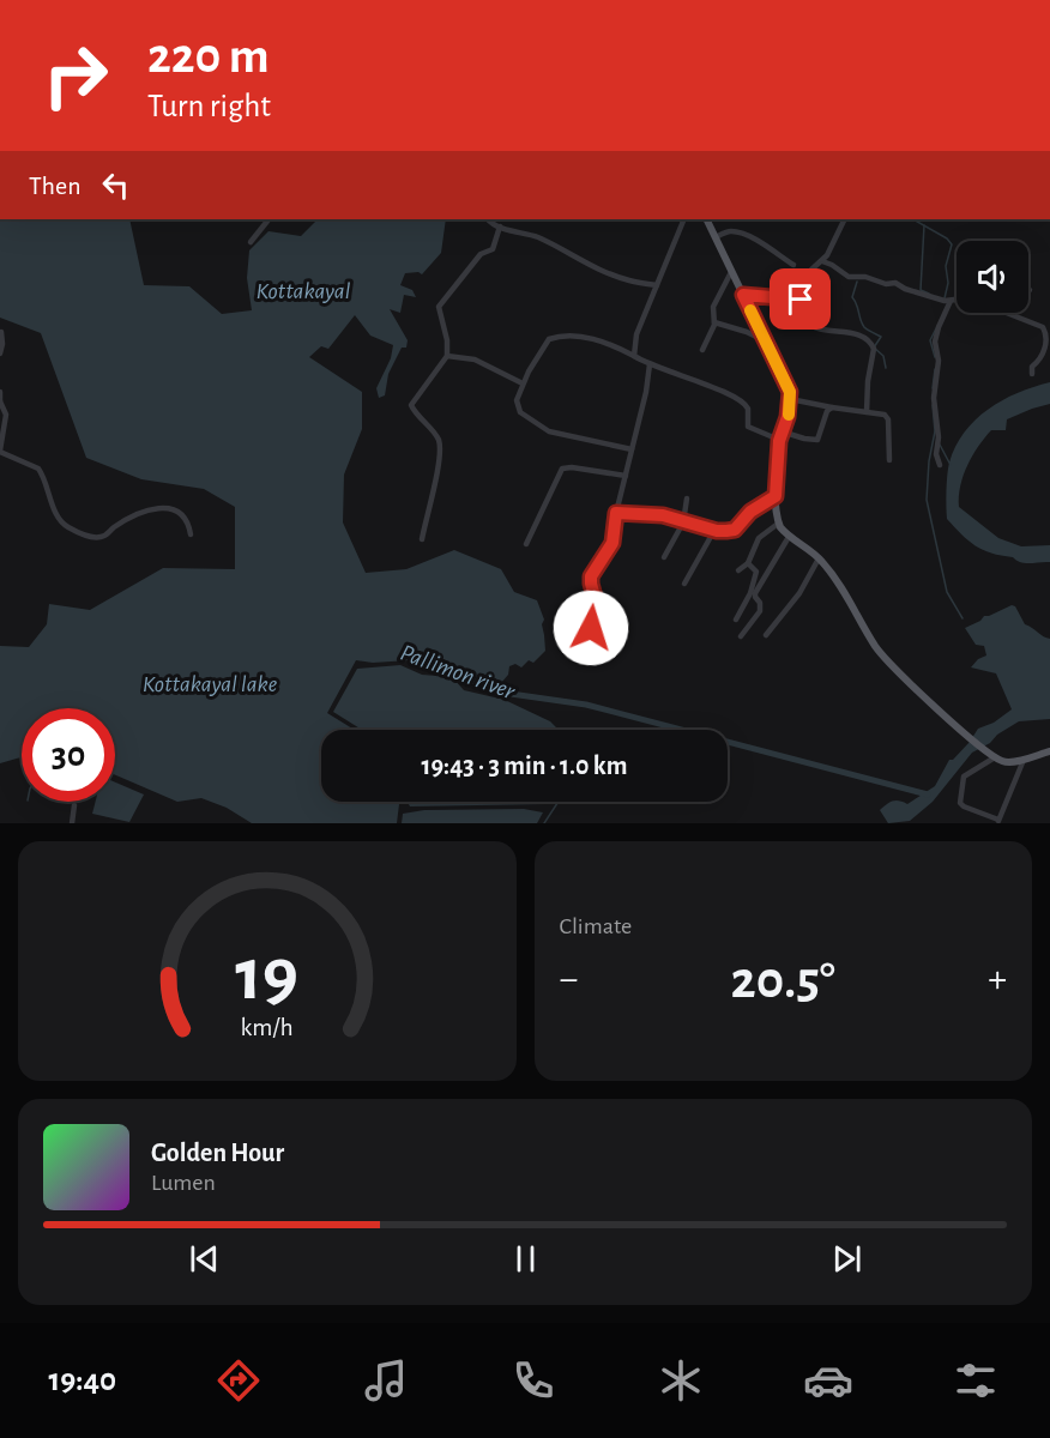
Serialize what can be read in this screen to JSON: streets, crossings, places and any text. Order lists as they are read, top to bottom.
{
  "water": ["Kottakayal", "Pallimon river", "Kottakayal lake"],
  "page": {
    "turn": ["220 m", "Turn right"],
    "then": "Then",
    "limit": "30",
    "trip": "19:43 · 3 min · 1.0 km",
    "tile": "Climate",
    "heat": ["−", "20.5°", "+"],
    "song": ["Golden Hour", "Lumen"],
    "tabs": "19:40",
    "gauge": ["19", "km/h"]
  }
}
